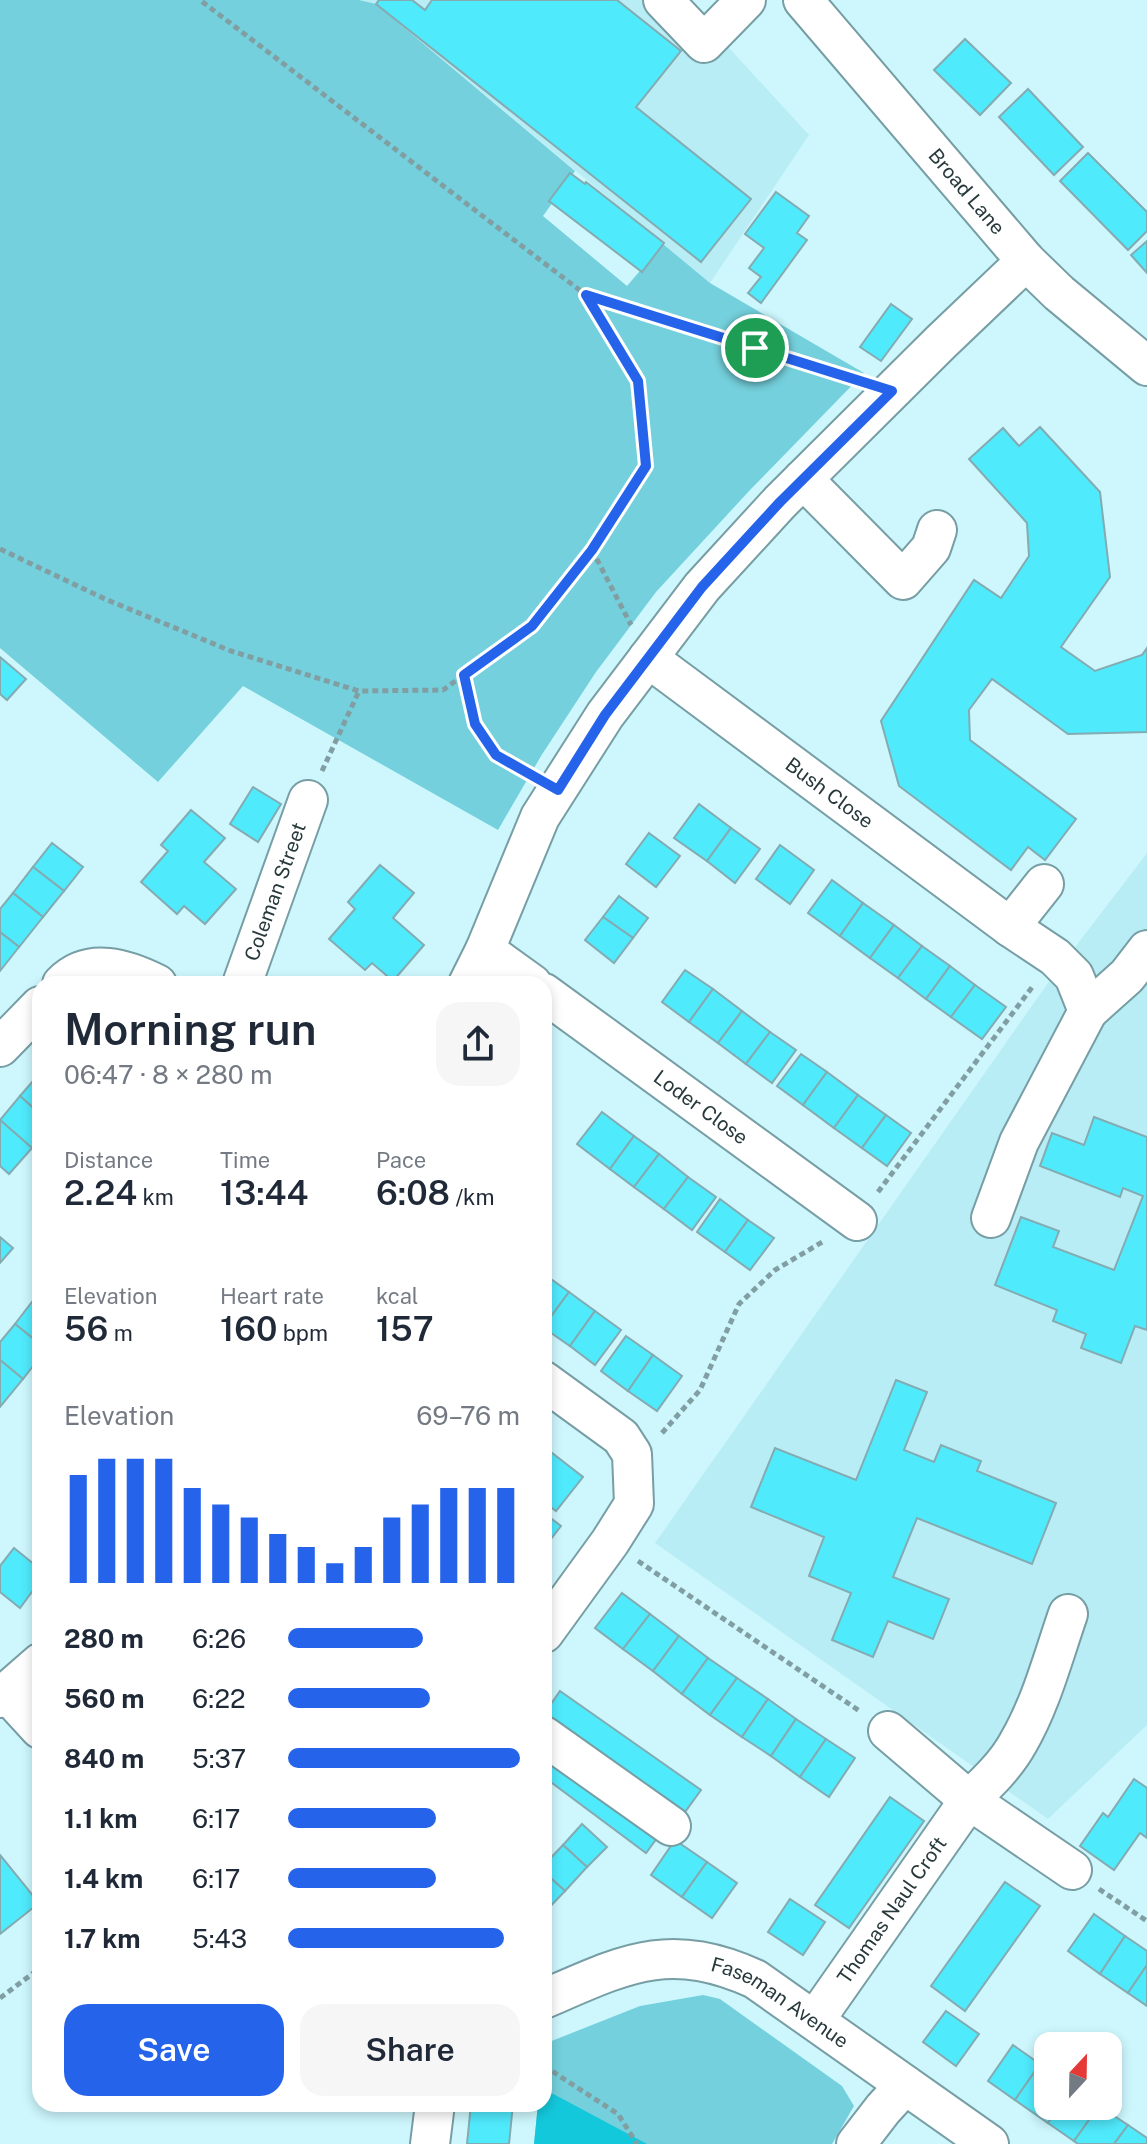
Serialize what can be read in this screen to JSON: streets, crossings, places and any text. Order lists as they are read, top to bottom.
{
  "streets": {
    "street": [
      "Broad Lane",
      "Bush Close",
      "Coleman Street",
      "Loder Close",
      "Thomas Naul Croft",
      "Faseman Avenue"
    ]
  },
  "crossings": [
    ["Thomas Naul Croft", "Faseman Avenue"]
  ],
  "north": "top",
  "page": {
    "heading": ["Morning run", "06:47 · 8 × 280 m"],
    "stats": [
      ["Distance", "2.24 km"],
      ["Time", "13:44"],
      ["Pace", "6:08 /km"],
      ["Elevation", "56 m"],
      ["Heart rate", "160 bpm"],
      ["kcal", "157"]
    ],
    "chart": ["Elevation", "69–76 m"],
    "list": [
      {
        "name": "280 m",
        "note": "6:26"
      },
      {
        "name": "560 m",
        "note": "6:22"
      },
      {
        "name": "840 m",
        "note": "5:37"
      },
      {
        "name": "1.1 km",
        "note": "6:17"
      },
      {
        "name": "1.4 km",
        "note": "6:17"
      },
      {
        "name": "1.7 km",
        "note": "5:43"
      }
    ],
    "buttons": ["Save", "Share"]
  }
}
